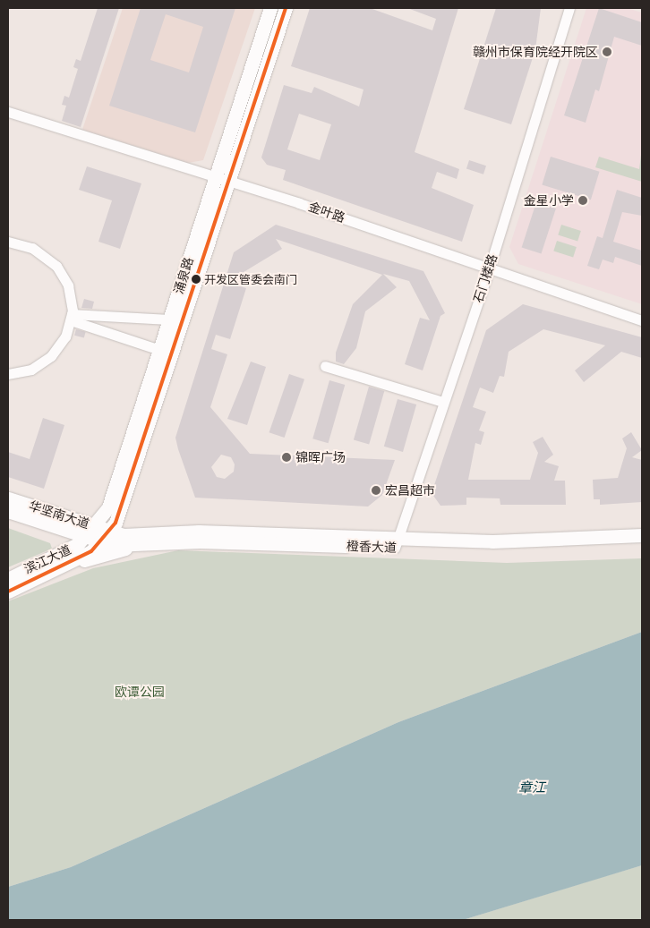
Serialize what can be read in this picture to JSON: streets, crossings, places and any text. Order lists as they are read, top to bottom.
{
  "streets": {
    "main road": [
      "涌泉路",
      "华坚南大道",
      "橙香大道",
      "滨江大道"
    ],
    "street": ["金叶路", "石门楼路"]
  },
  "crossings": [
    ["金叶路", "涌泉路"],
    ["金叶路", "石门楼路"],
    ["涌泉路", "华坚南大道"],
    ["涌泉路", "橙香大道"],
    ["涌泉路", "滨江大道"],
    ["石门楼路", "橙香大道"],
    ["华坚南大道", "橙香大道"],
    ["华坚南大道", "滨江大道"],
    ["橙香大道", "滨江大道"]
  ],
  "water": ["章江"],
  "parks": ["欧谭公园"],
  "places": [
    "赣州市保育院经开院区",
    "金星小学",
    "开发区管委会南门",
    "锦晖广场",
    "宏昌超市"
  ]
}
